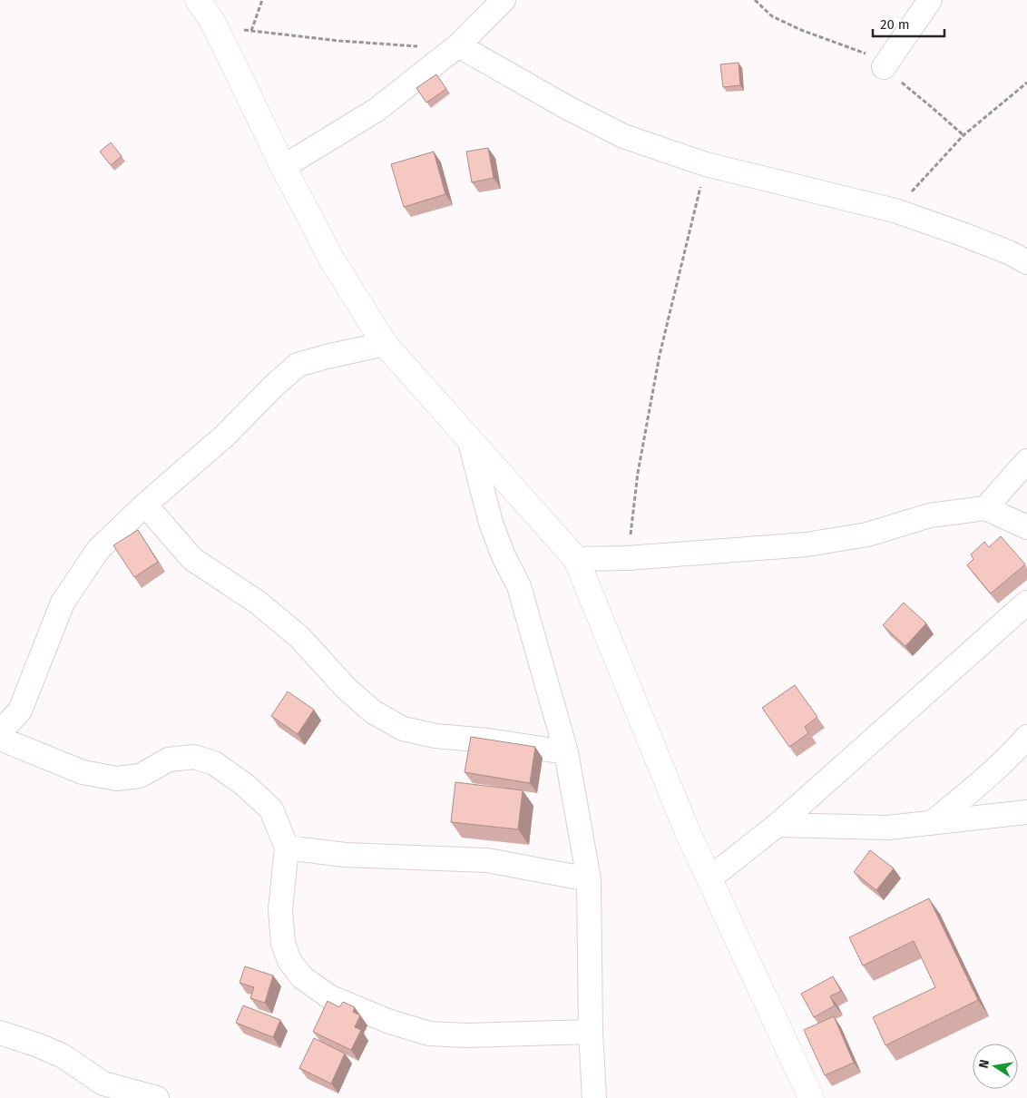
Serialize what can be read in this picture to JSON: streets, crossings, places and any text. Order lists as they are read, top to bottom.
{
  "scale_bar": "20 m",
  "north": "left"
}
